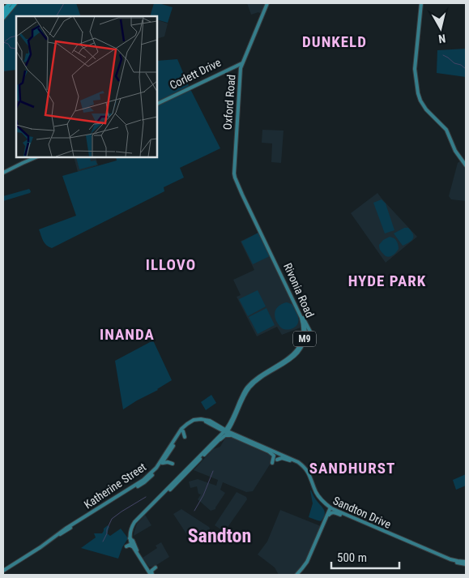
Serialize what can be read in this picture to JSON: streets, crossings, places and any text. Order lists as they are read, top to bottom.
{
  "streets": {
    "main road": [
      "Corlett Drive",
      "Oxford Road",
      "Rivonia Road",
      "M9",
      "Katherine Street",
      "Sandton Drive"
    ]
  },
  "crossings": [
    ["Corlett Drive", "Oxford Road"],
    ["Oxford Road", "Rivonia Road"],
    ["Rivonia Road", "Katherine Street"],
    ["Rivonia Road", "Sandton Drive"],
    ["Katherine Street", "Sandton Drive"]
  ],
  "districts": [
    "DUNKELD",
    "ILLOVO",
    "HYDE PARK",
    "INANDA",
    "SANDHURST",
    "Sandton"
  ],
  "scale_bar": "500 m",
  "north": "bottom"
}
